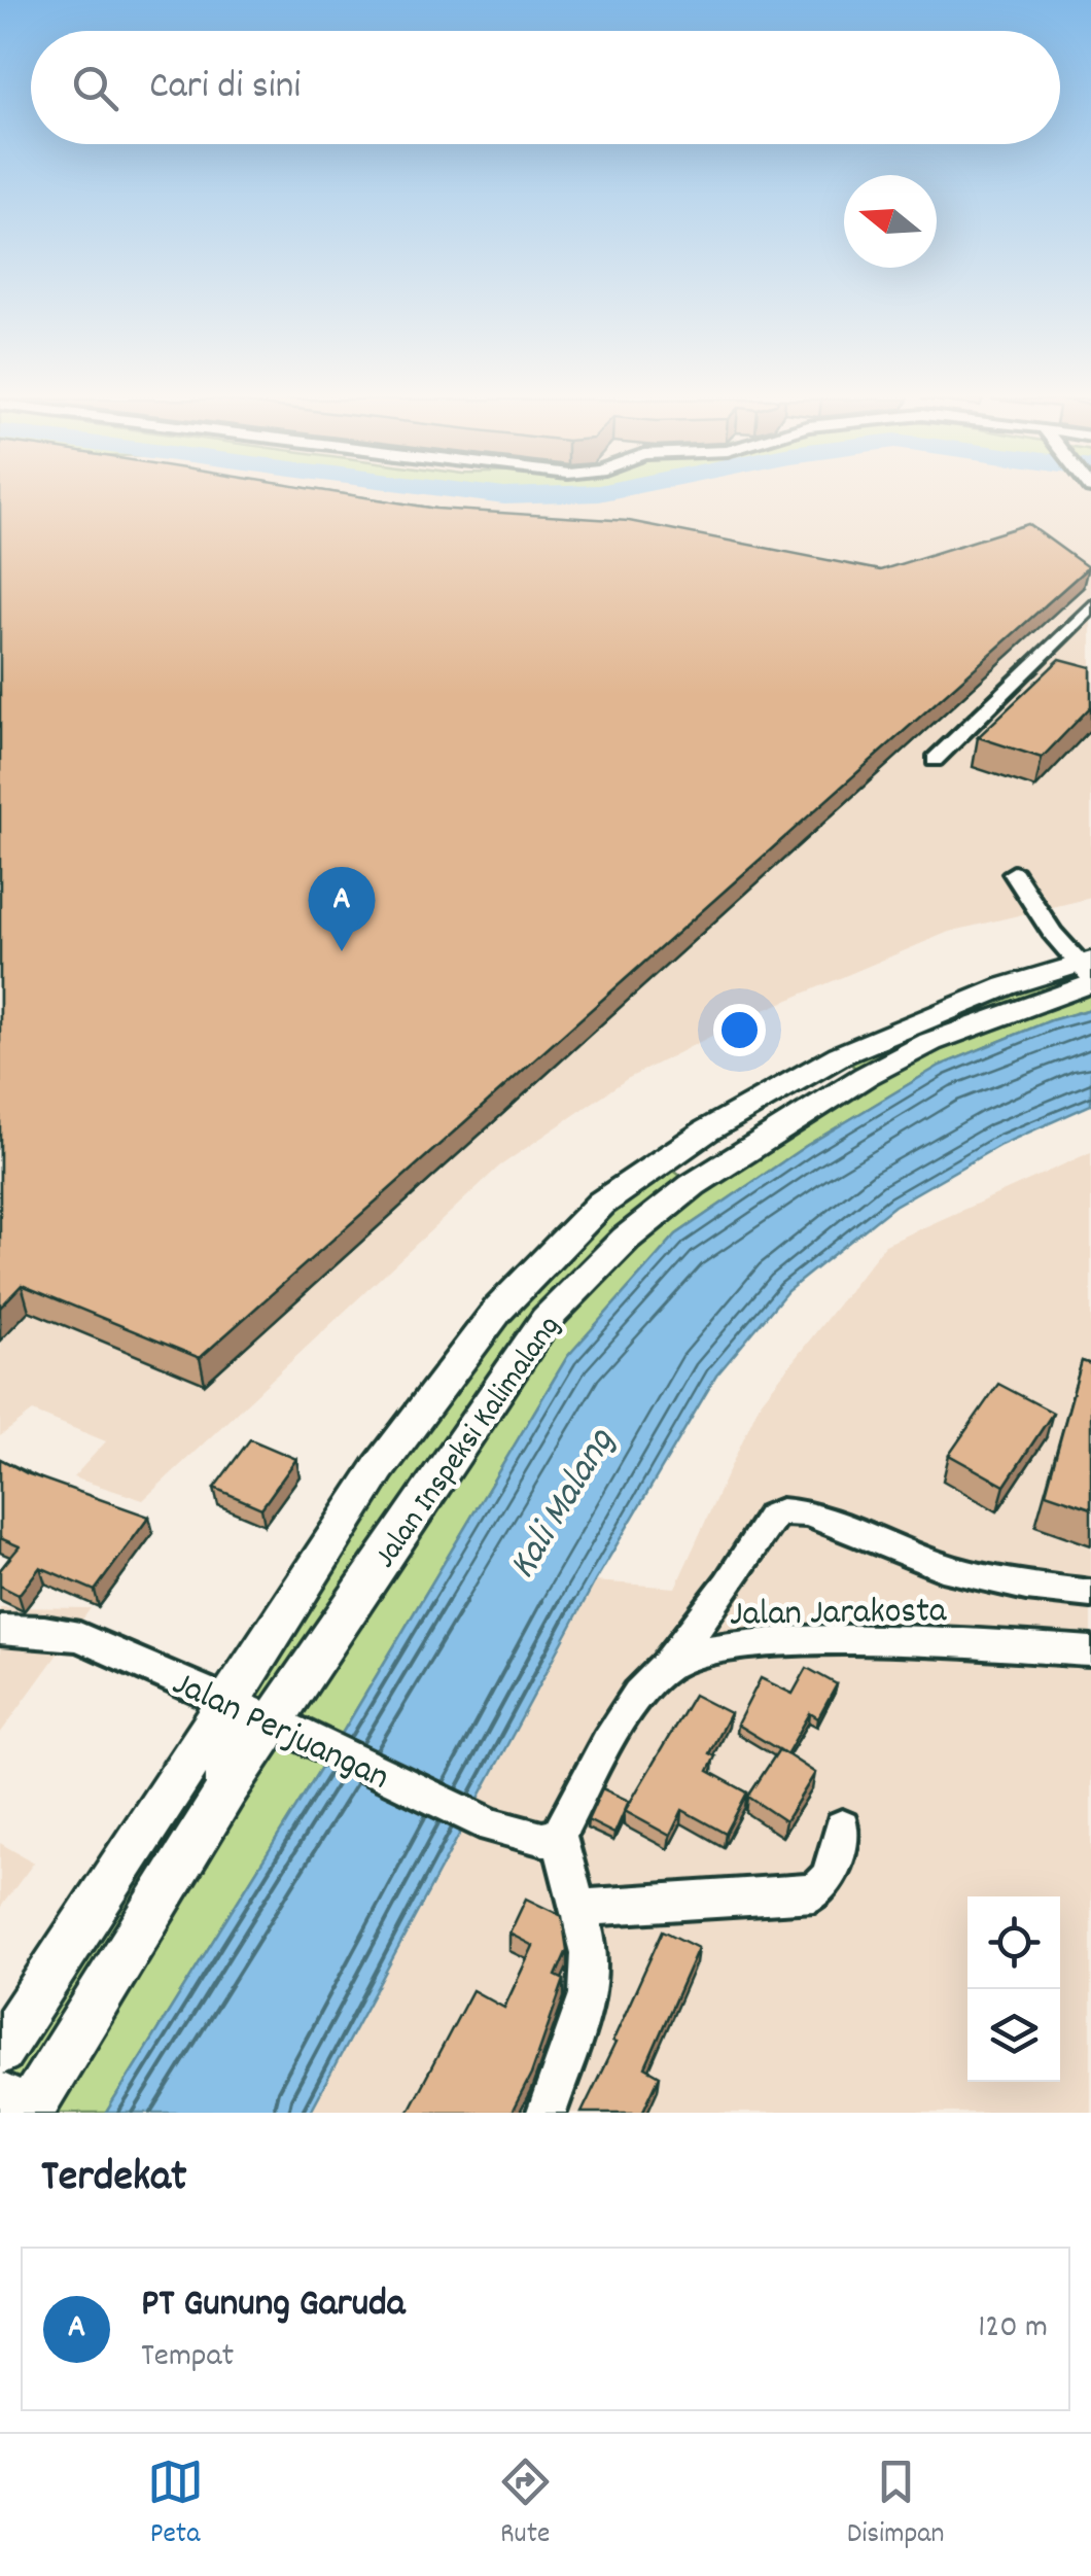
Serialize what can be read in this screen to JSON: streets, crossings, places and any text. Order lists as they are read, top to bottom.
{
  "streets": {
    "main road": ["Jalan Inspeksi Kalimalang"],
    "street": ["Jalan Jarakosta", "Jalan Perjuangan"]
  },
  "crossings": [
    ["Jalan Inspeksi Kalimalang", "Jalan Perjuangan"]
  ],
  "water": ["Kali Malang"],
  "north": "left",
  "page": {
    "search": "Cari di sini",
    "pins": "A",
    "heading": "Terdekat",
    "list": [
      {
        "mark": "A",
        "name": "PT Gunung Garuda",
        "note": "Tempat",
        "value": "120 m"
      }
    ],
    "nav": ["Peta", "Rute", "Disimpan"]
  }
}
